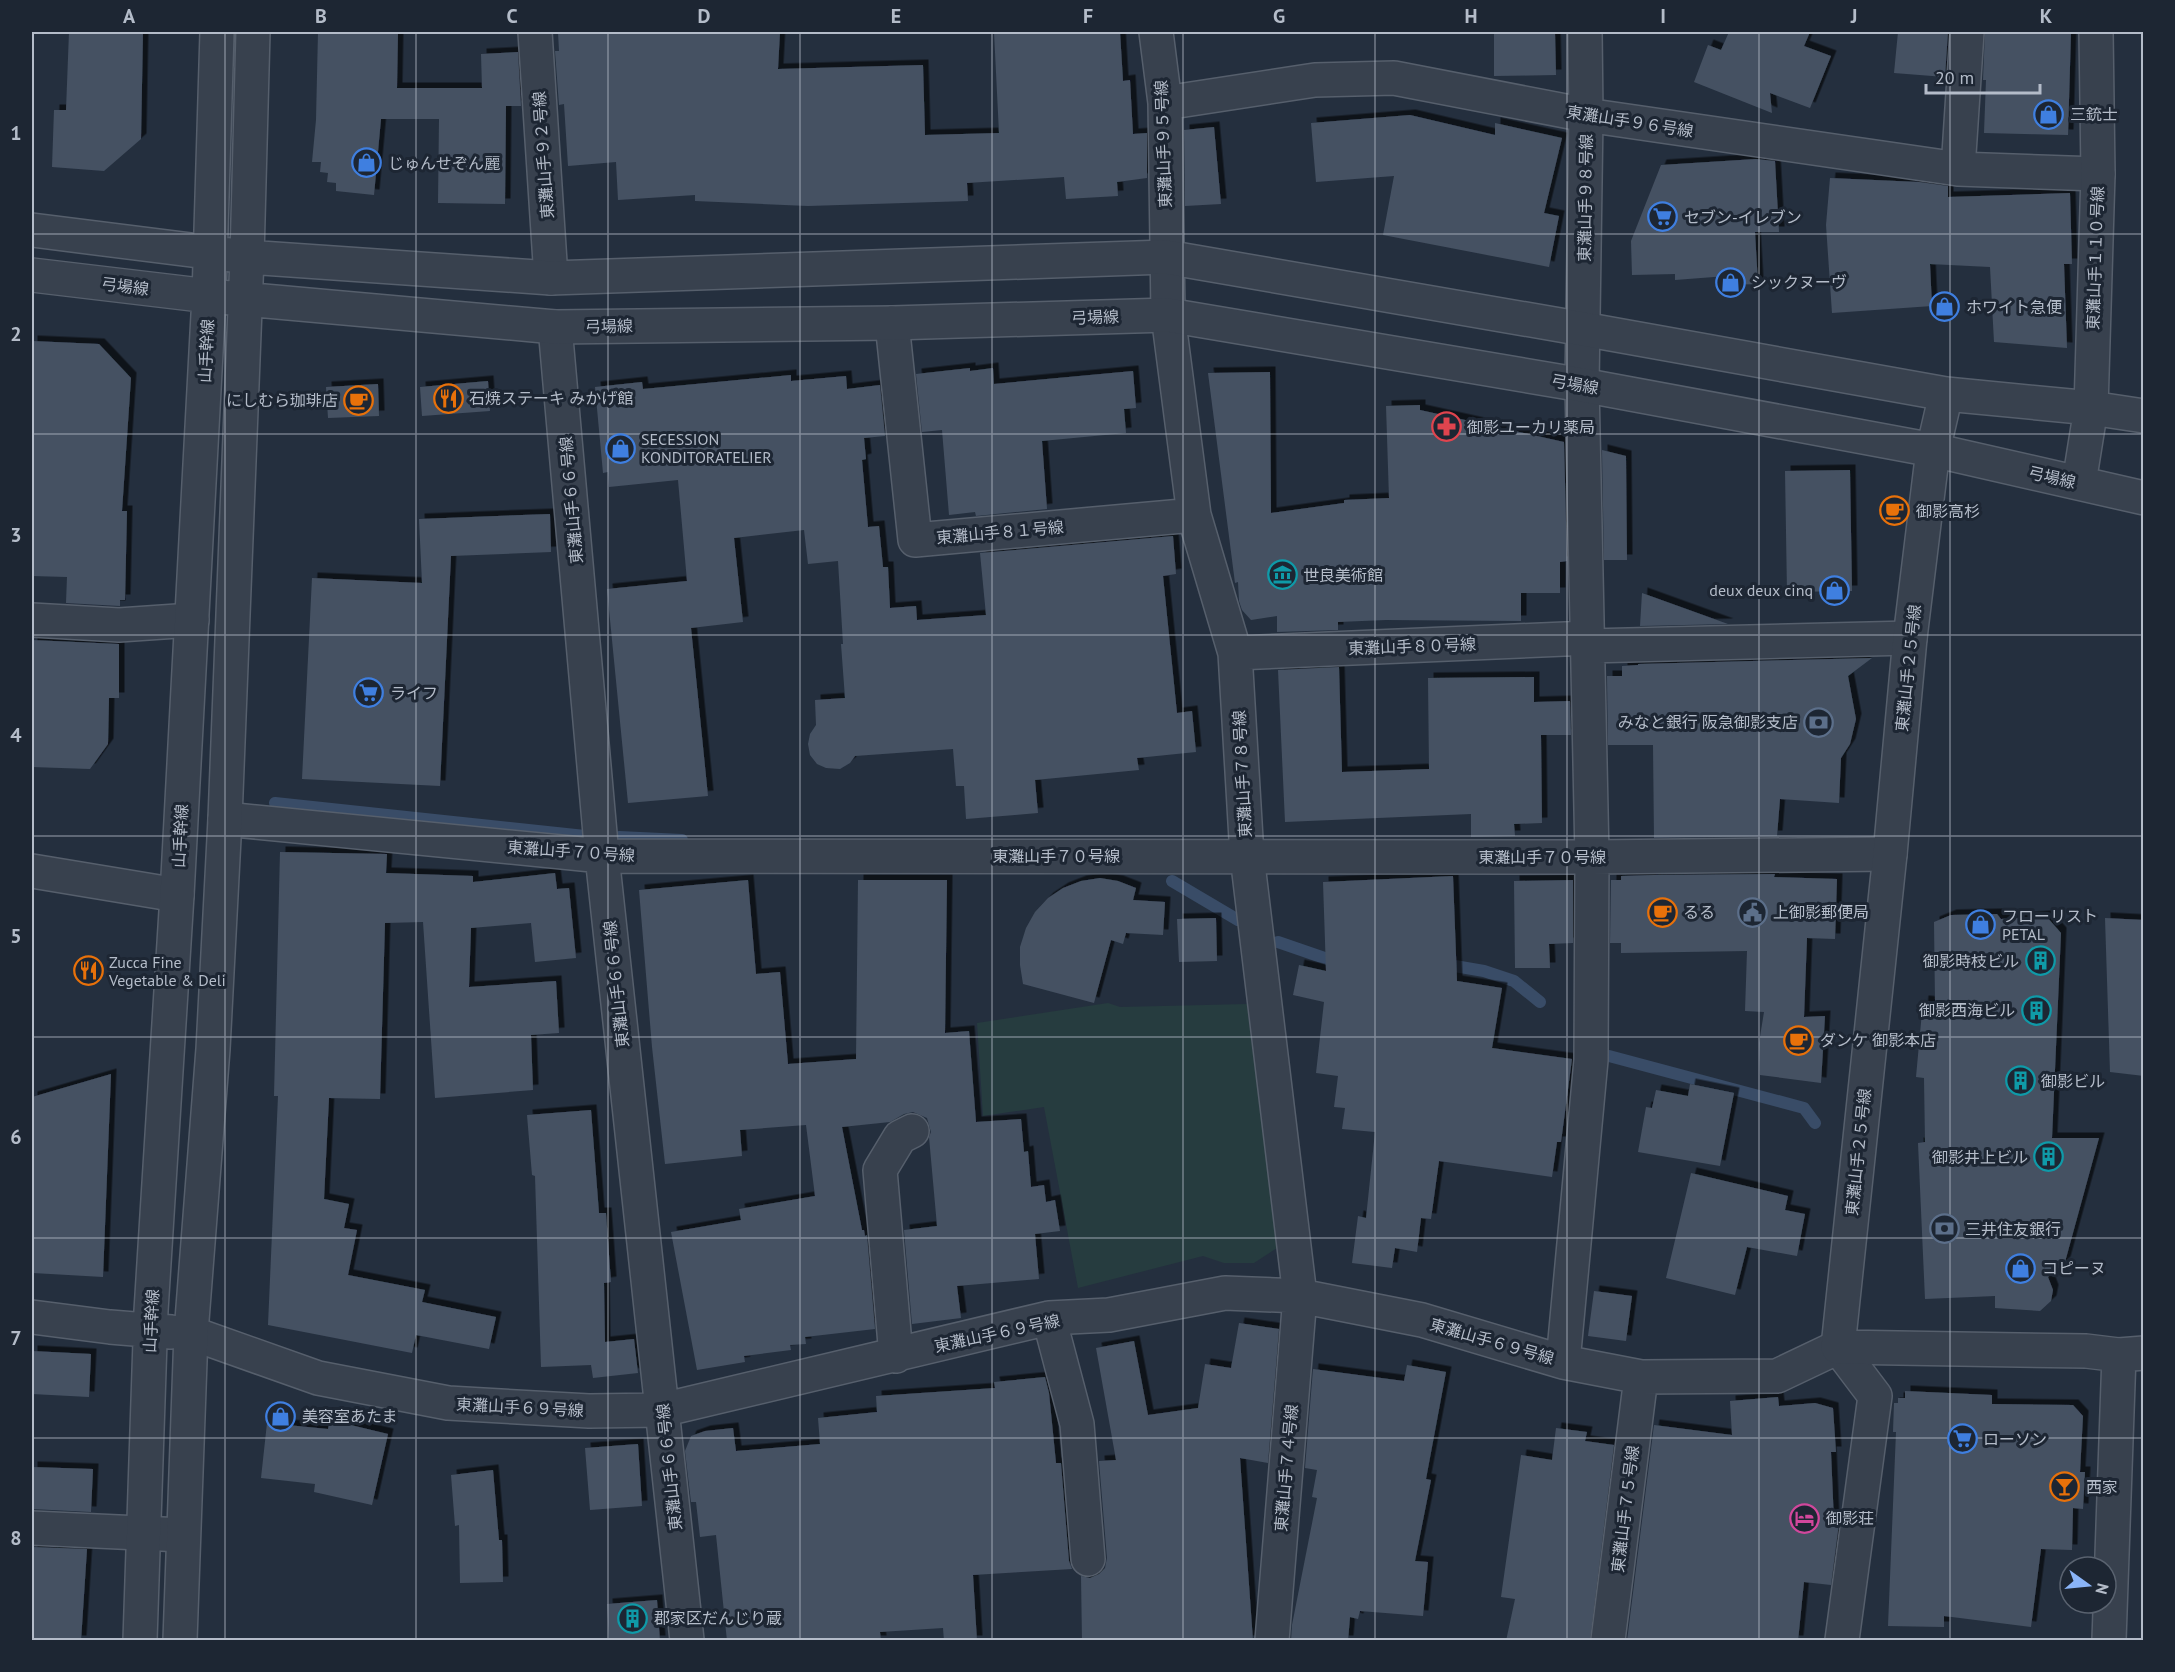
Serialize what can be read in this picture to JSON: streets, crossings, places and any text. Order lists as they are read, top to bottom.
{
  "streets": {
    "street": [
      "東灘山手９６号線",
      "東灘山手９５号線",
      "東灘山手９２号線",
      "東灘山手９８号線",
      "東灘山手１１０号線",
      "弓場線",
      "山手幹線",
      "東灘山手６６号線",
      "東灘山手８１号線",
      "東灘山手８０号線",
      "東灘山手２５号線",
      "東灘山手７８号線",
      "東灘山手７０号線",
      "東灘山手６９号線",
      "東灘山手７４号線",
      "東灘山手７５号線"
    ]
  },
  "crossings": [
    ["東灘山手９６号線", "東灘山手９５号線"],
    ["東灘山手９６号線", "東灘山手９８号線"],
    ["東灘山手９６号線", "東灘山手１１０号線"],
    ["東灘山手９５号線", "東灘山手７８号線"],
    ["東灘山手９８号線", "弓場線"],
    ["東灘山手９８号線", "東灘山手８０号線"],
    ["東灘山手９８号線", "東灘山手７０号線"],
    ["東灘山手９８号線", "東灘山手６９号線"],
    ["東灘山手１１０号線", "弓場線"],
    ["弓場線", "山手幹線"],
    ["弓場線", "東灘山手６６号線"],
    ["弓場線", "東灘山手８１号線"],
    ["弓場線", "東灘山手２５号線"],
    ["弓場線", "東灘山手７８号線"],
    ["山手幹線", "東灘山手６９号線"],
    ["東灘山手６６号線", "東灘山手７０号線"],
    ["東灘山手６６号線", "東灘山手６９号線"],
    ["東灘山手８１号線", "東灘山手７８号線"],
    ["東灘山手８０号線", "東灘山手２５号線"],
    ["東灘山手８０号線", "東灘山手７８号線"],
    ["東灘山手２５号線", "東灘山手７０号線"],
    ["東灘山手２５号線", "東灘山手６９号線"],
    ["東灘山手７８号線", "東灘山手７０号線"],
    ["東灘山手７８号線", "東灘山手６９号線"],
    ["東灘山手７８号線", "東灘山手７４号線"],
    ["東灘山手６９号線", "東灘山手７４号線"],
    ["東灘山手６９号線", "東灘山手７５号線"]
  ],
  "places": {
    "shop": [
      "三銃士",
      "じゅんせぞん麗",
      "シックヌーヴ",
      "ホワイト急便",
      "SECESSION KONDITORATELIER",
      "deux deux cinq",
      "フローリスト PETAL",
      "コピーヌ",
      "美容室あたま"
    ],
    "supermarket": ["セブン-イレブン", "ライフ", "ローソン"],
    "restaurant": ["石焼ステーキ みかげ館", "Zucca Fine Vegetable & Deli"],
    "cafe": [
      "にしむら珈琲店",
      "御影高杉",
      "るる",
      "ダンケ 御影本店"
    ],
    "pharmacy": ["御影ユーカリ薬局"],
    "museum": ["世良美術館"],
    "bank": ["みなと銀行 阪急御影支店", "三井住友銀行"],
    "public building": ["上御影郵便局"],
    "building": [
      "御影時枝ビル",
      "御影西海ビル",
      "御影ビル",
      "御影井上ビル",
      "郡家区だんじり蔵"
    ],
    "bar": ["西家"],
    "hotel": ["御影荘"]
  },
  "scale_bar": "20 m",
  "north": "right",
  "grid": {
    "columns": [
      "A",
      "B",
      "C",
      "D",
      "E",
      "F",
      "G",
      "H",
      "I",
      "J",
      "K"
    ],
    "rows": [
      "1",
      "2",
      "3",
      "4",
      "5",
      "6",
      "7",
      "8"
    ]
  }
}
